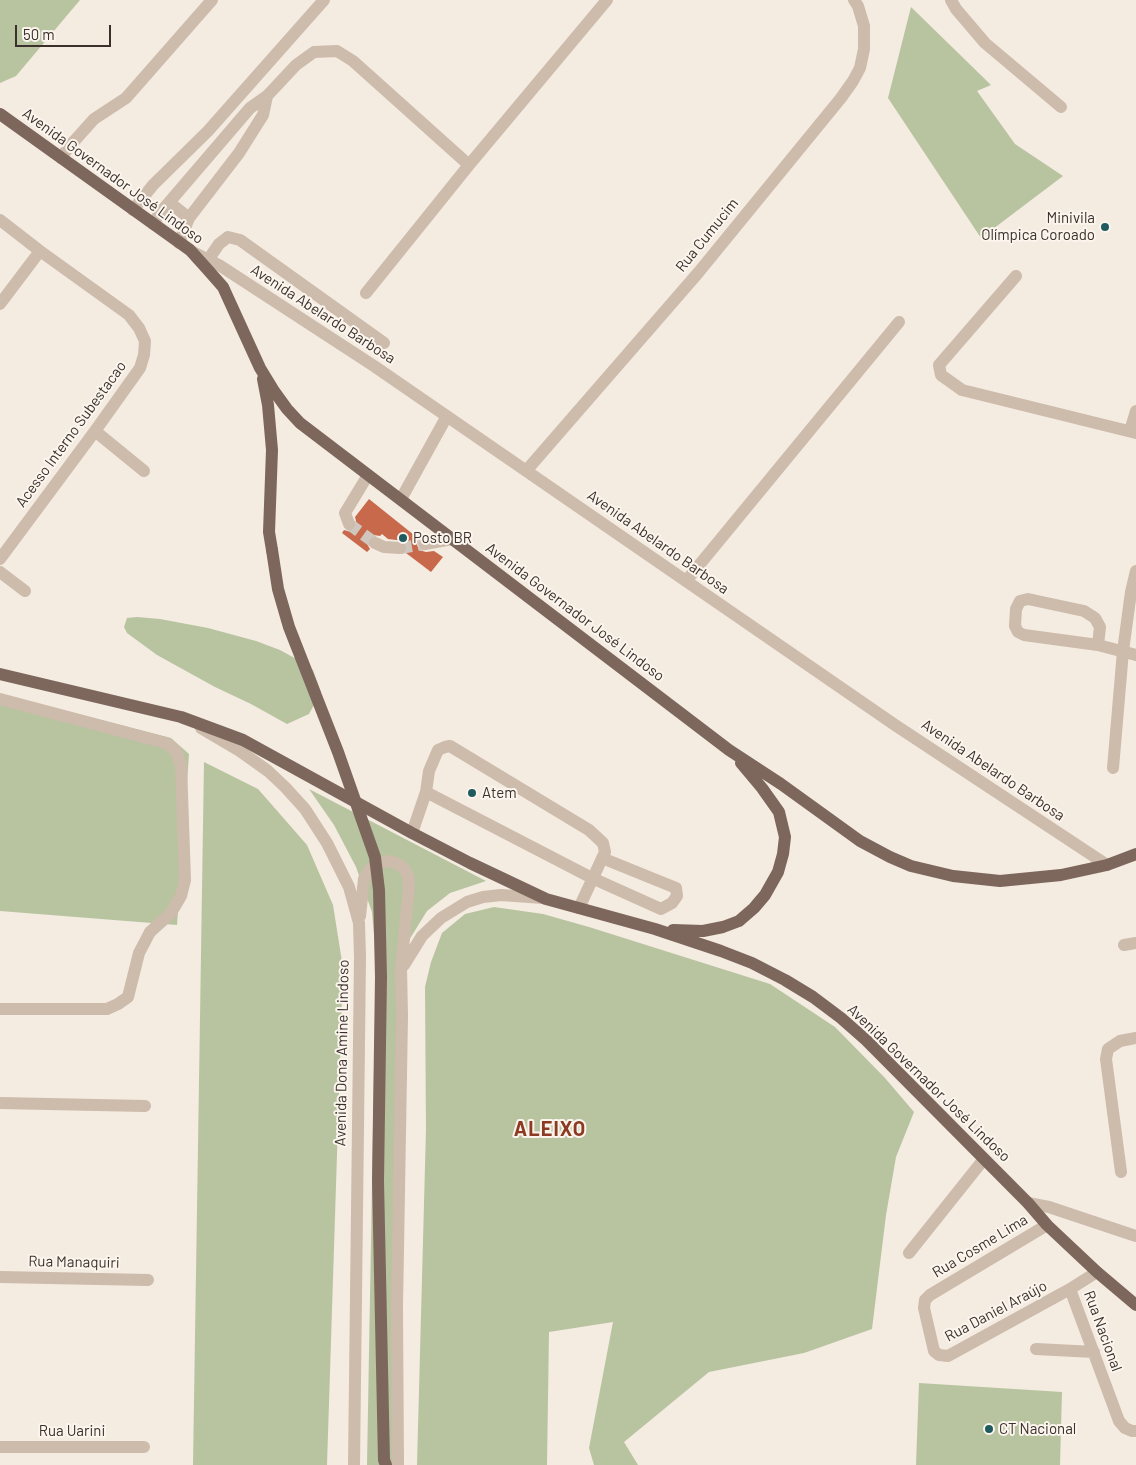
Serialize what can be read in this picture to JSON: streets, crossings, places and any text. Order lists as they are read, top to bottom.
{
  "streets": {
    "main road": ["Avenida Governador José Lindoso"],
    "street": [
      "Rua Cumucim",
      "Avenida Abelardo Barbosa",
      "Acesso Interno Subestacao",
      "Avenida Dona Amine Lindoso",
      "Rua Cosme Lima",
      "Rua Manaquiri",
      "Rua Daniel Araújo",
      "Rua Nacional",
      "Rua Uarini"
    ]
  },
  "crossings": [
    ["Avenida Governador José Lindoso", "Avenida Abelardo Barbosa"],
    ["Avenida Governador José Lindoso", "Avenida Dona Amine Lindoso"],
    ["Avenida Governador José Lindoso", "Rua Cosme Lima"],
    ["Avenida Governador José Lindoso", "Rua Daniel Araújo"],
    ["Rua Cumucim", "Avenida Abelardo Barbosa"],
    ["Rua Cosme Lima", "Rua Daniel Araújo"],
    ["Rua Daniel Araújo", "Rua Nacional"]
  ],
  "districts": ["ALEIXO"],
  "places": [
    "Minivila Olímpica Coroado",
    "Posto BR",
    "Atem",
    "CT Nacional"
  ],
  "scale_bar": "50 m"
}
